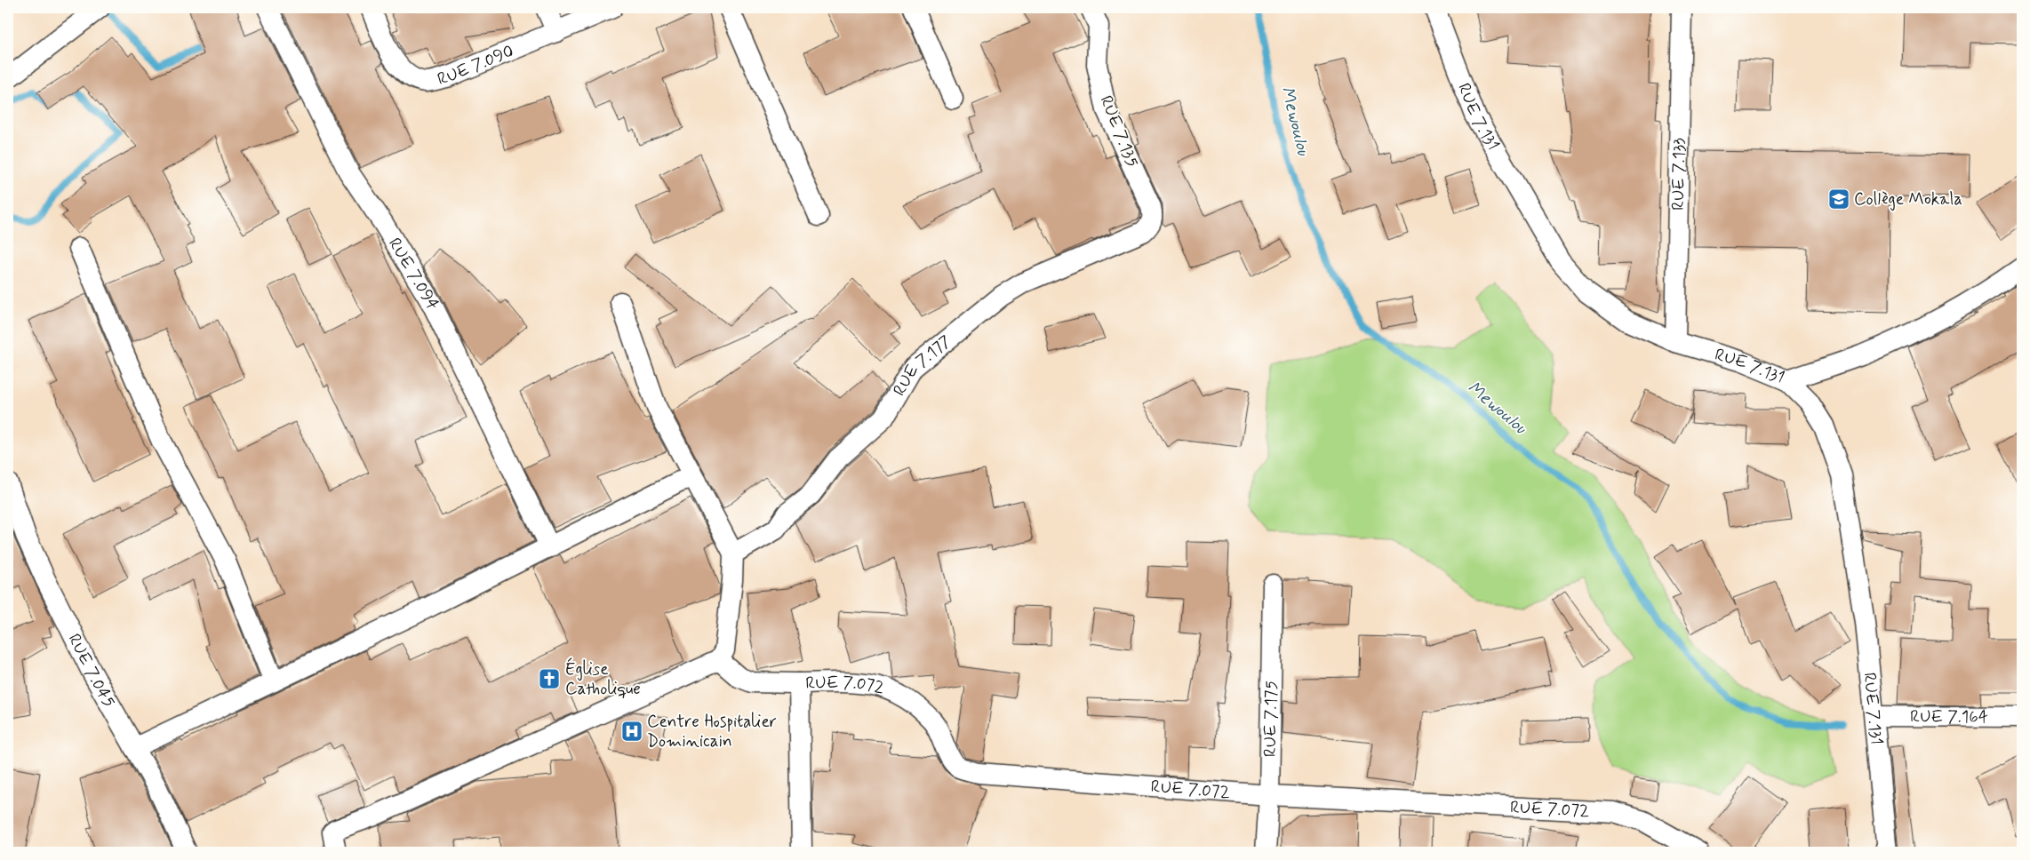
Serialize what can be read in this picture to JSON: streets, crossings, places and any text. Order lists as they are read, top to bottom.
{
  "streets": {
    "street": [
      "RUE 7.090",
      "RUE 7.131",
      "RUE 7.135",
      "RUE 7.133",
      "RUE 7.094",
      "RUE 7.177",
      "RUE 7.045",
      "RUE 7.072",
      "RUE 7.164",
      "RUE 7.175"
    ]
  },
  "crossings": [
    ["RUE 7.131", "RUE 7.133"],
    ["RUE 7.131", "RUE 7.164"],
    ["RUE 7.135", "RUE 7.177"],
    ["RUE 7.072", "RUE 7.175"]
  ],
  "water": ["Mewoulou"],
  "places": {
    "school or university": ["Collège Mokala"],
    "church": ["Église Catholique"],
    "hospital": ["Centre Hospitalier Dominicain"]
  }
}
